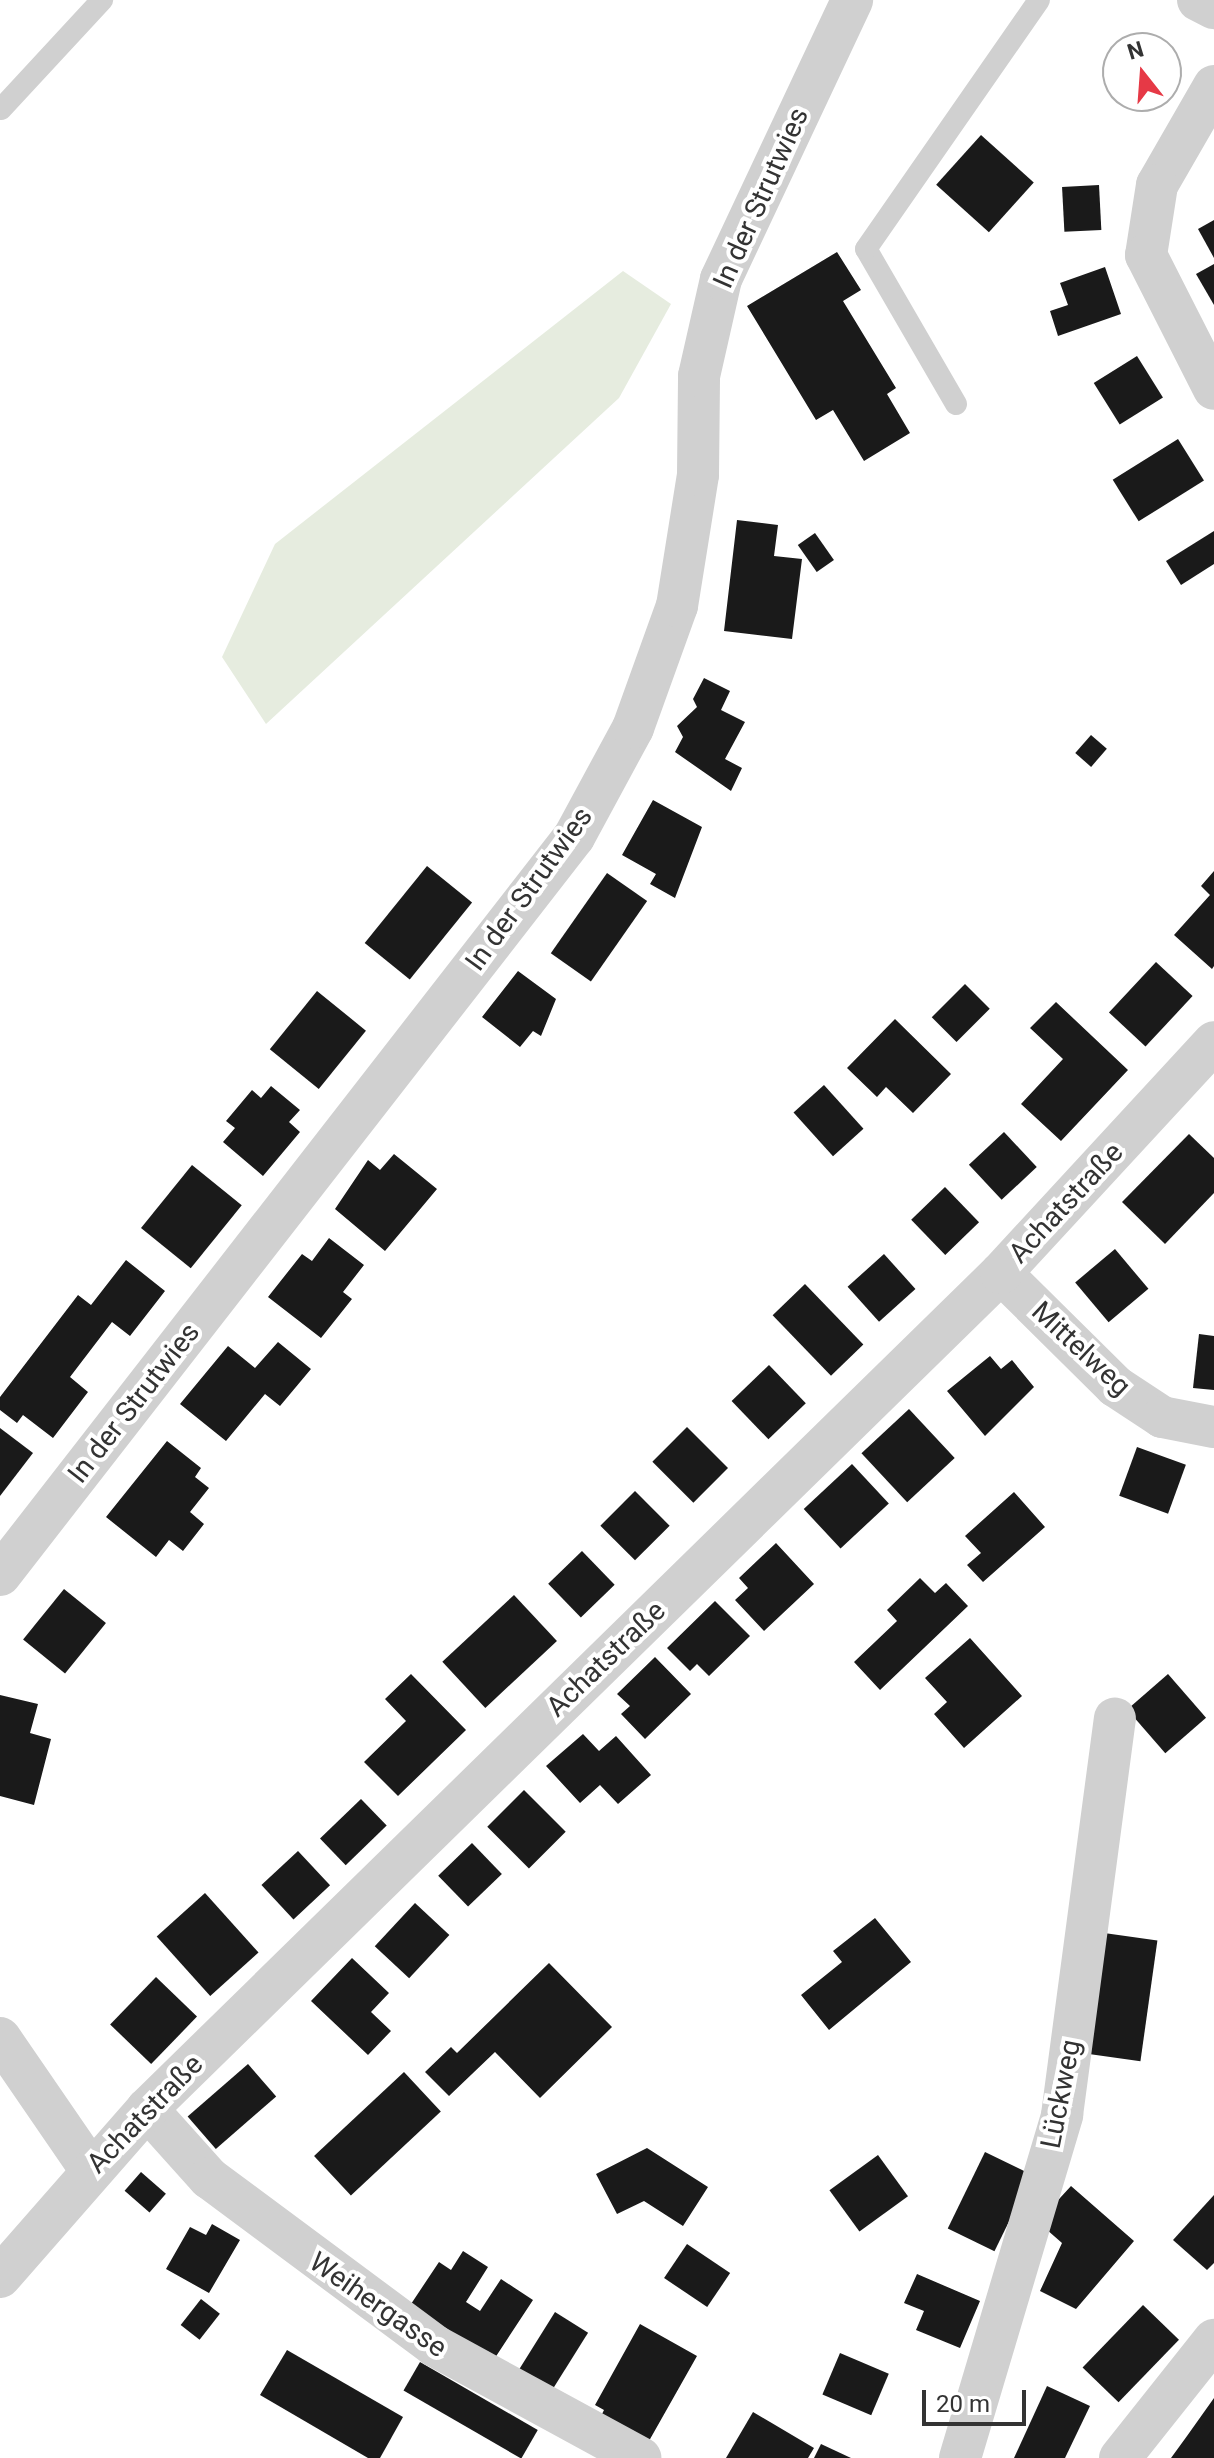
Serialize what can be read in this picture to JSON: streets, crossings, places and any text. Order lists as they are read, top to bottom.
{
  "streets": {
    "street": [
      "In der Strutwies",
      "Achatstraße",
      "Mittelweg",
      "Lückweg",
      "Weihergasse"
    ]
  },
  "crossings": [
    ["Achatstraße", "Mittelweg"],
    ["Achatstraße", "Weihergasse"]
  ],
  "scale_bar": "20 m",
  "north": "top"
}
